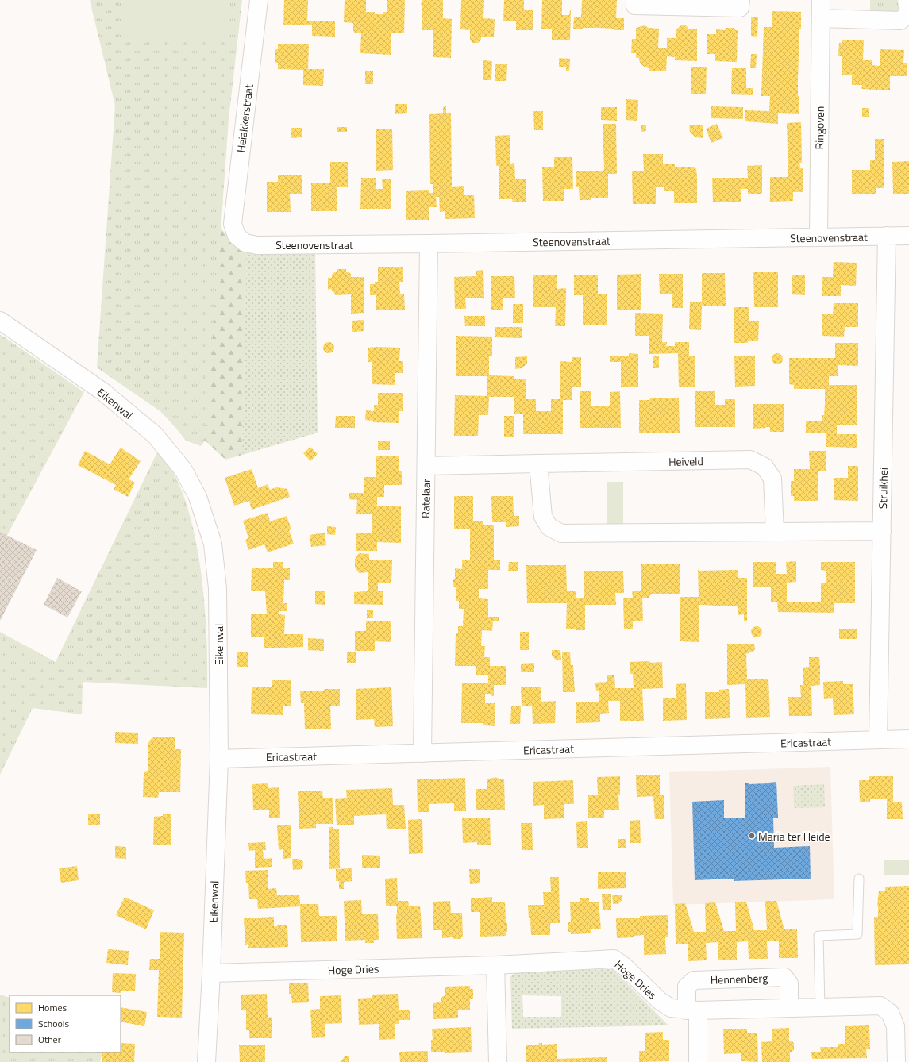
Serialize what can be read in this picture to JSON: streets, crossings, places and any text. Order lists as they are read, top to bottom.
{
  "streets": {
    "street": [
      "Heiakkerstraat",
      "Ringoven",
      "Steenovenstraat",
      "Eikenwal",
      "Heiveld",
      "Struikhei",
      "Ratelaar",
      "Ericastraat",
      "Hoge Dries",
      "Hennenberg"
    ]
  },
  "crossings": [
    ["Heiakkerstraat", "Steenovenstraat"],
    ["Ringoven", "Steenovenstraat"],
    ["Steenovenstraat", "Struikhei"],
    ["Steenovenstraat", "Ratelaar"],
    ["Eikenwal", "Ericastraat"],
    ["Eikenwal", "Hoge Dries"],
    ["Heiveld", "Ratelaar"],
    ["Struikhei", "Ericastraat"],
    ["Ratelaar", "Ericastraat"],
    ["Hoge Dries", "Hennenberg"]
  ],
  "places": ["Maria ter Heide"],
  "legend": ["Homes", "Schools", "Other"]
}
